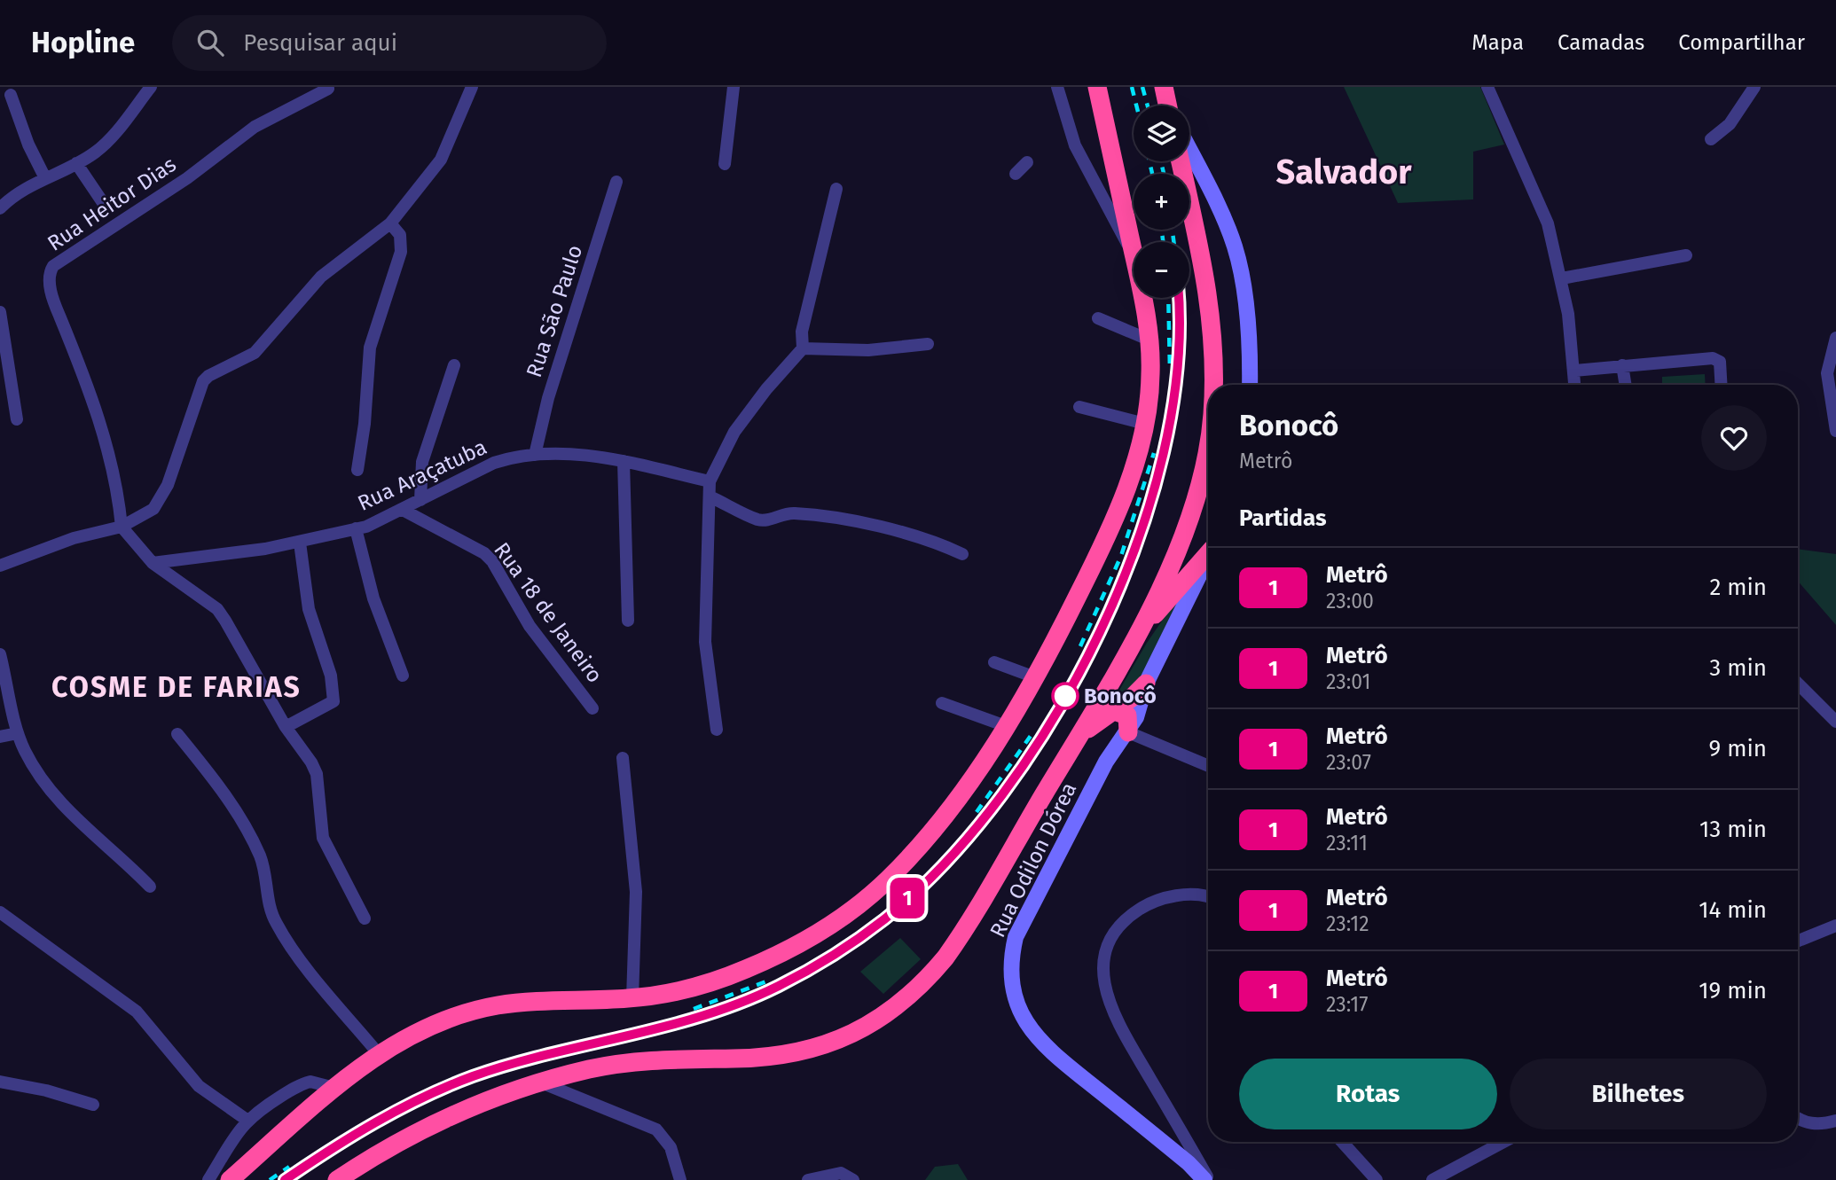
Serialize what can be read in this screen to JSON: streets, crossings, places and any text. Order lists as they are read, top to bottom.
{
  "streets": {
    "street": [
      "Rua Heitor Dias",
      "Rua São Paulo",
      "Rua Araçatuba",
      "Rua 18 de Janeiro",
      "Rua Odilon Dórea"
    ]
  },
  "crossings": [
    ["Rua São Paulo", "Rua Araçatuba"],
    ["Rua Araçatuba", "Rua 18 de Janeiro"]
  ],
  "districts": ["Salvador", "COSME DE FARIAS"],
  "places": ["Bonocô"],
  "lines": ["metro line 1"],
  "page": {
    "header": "Hopline",
    "search": "Pesquisar aqui",
    "nav": ["Mapa", "Camadas", "Compartilhar"],
    "on_map": "1",
    "map_buttons": ["+", "−"],
    "heading": [
      ["Bonocô", "Metrô"],
      "Partidas"
    ],
    "list": [
      {
        "mark": "1",
        "name": "Metrô",
        "note": "23:00",
        "value": "2 min"
      },
      {
        "mark": "1",
        "name": "Metrô",
        "note": "23:01",
        "value": "3 min"
      },
      {
        "mark": "1",
        "name": "Metrô",
        "note": "23:07",
        "value": "9 min"
      },
      {
        "mark": "1",
        "name": "Metrô",
        "note": "23:11",
        "value": "13 min"
      },
      {
        "mark": "1",
        "name": "Metrô",
        "note": "23:12",
        "value": "14 min"
      },
      {
        "mark": "1",
        "name": "Metrô",
        "note": "23:17",
        "value": "19 min"
      }
    ],
    "buttons": ["Rotas", "Bilhetes"]
  }
}
